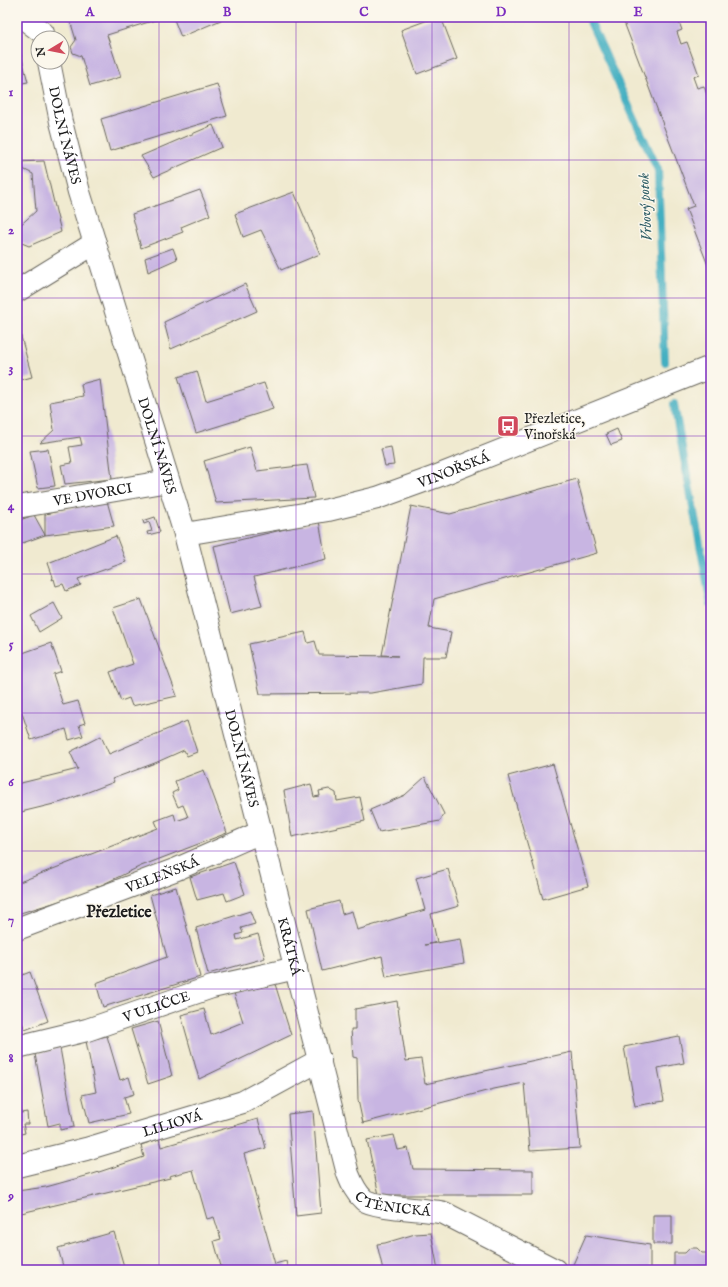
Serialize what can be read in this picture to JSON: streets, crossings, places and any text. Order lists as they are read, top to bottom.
{
  "streets": {
    "street": [
      "DOLNÍ NÁVES",
      "VINOŘSKÁ",
      "VE DVORCI",
      "VELEŇSKÁ",
      "KRÁTKÁ",
      "V ULIČCE",
      "LILIOVÁ",
      "CTĚNICKÁ"
    ]
  },
  "crossings": [
    ["DOLNÍ NÁVES", "VINOŘSKÁ"],
    ["DOLNÍ NÁVES", "VE DVORCI"],
    ["DOLNÍ NÁVES", "VELEŇSKÁ"],
    ["DOLNÍ NÁVES", "KRÁTKÁ"],
    ["VELEŇSKÁ", "KRÁTKÁ"],
    ["KRÁTKÁ", "V ULIČCE"],
    ["KRÁTKÁ", "LILIOVÁ"],
    ["KRÁTKÁ", "CTĚNICKÁ"],
    ["LILIOVÁ", "CTĚNICKÁ"]
  ],
  "districts": ["Přezletice"],
  "water": ["Vrbový potok"],
  "places": {
    "bus stop": ["Přezletice, Vinořská"]
  },
  "north": "left",
  "grid": {
    "columns": [
      "A",
      "B",
      "C",
      "D",
      "E"
    ],
    "rows": [
      "1",
      "2",
      "3",
      "4",
      "5",
      "6",
      "7",
      "8",
      "9"
    ]
  }
}
